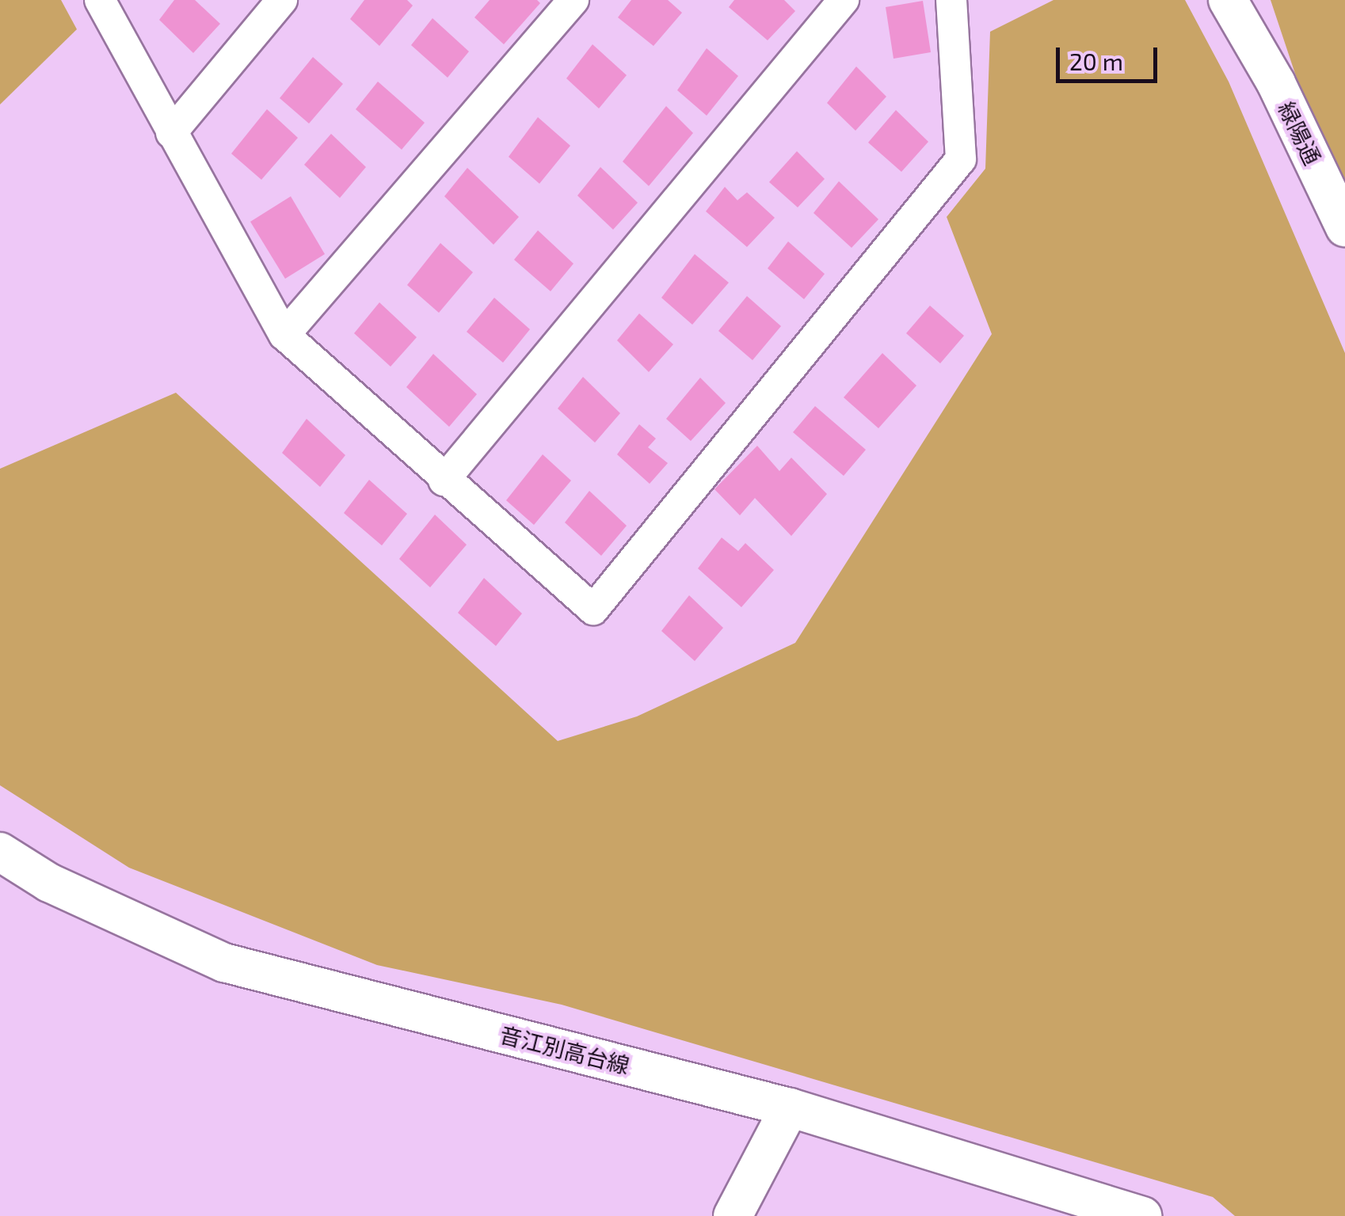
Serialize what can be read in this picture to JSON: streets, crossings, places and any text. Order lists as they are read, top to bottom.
{
  "streets": {
    "street": ["緑陽通", "音江別高台線"]
  },
  "scale_bar": "20 m"
}
